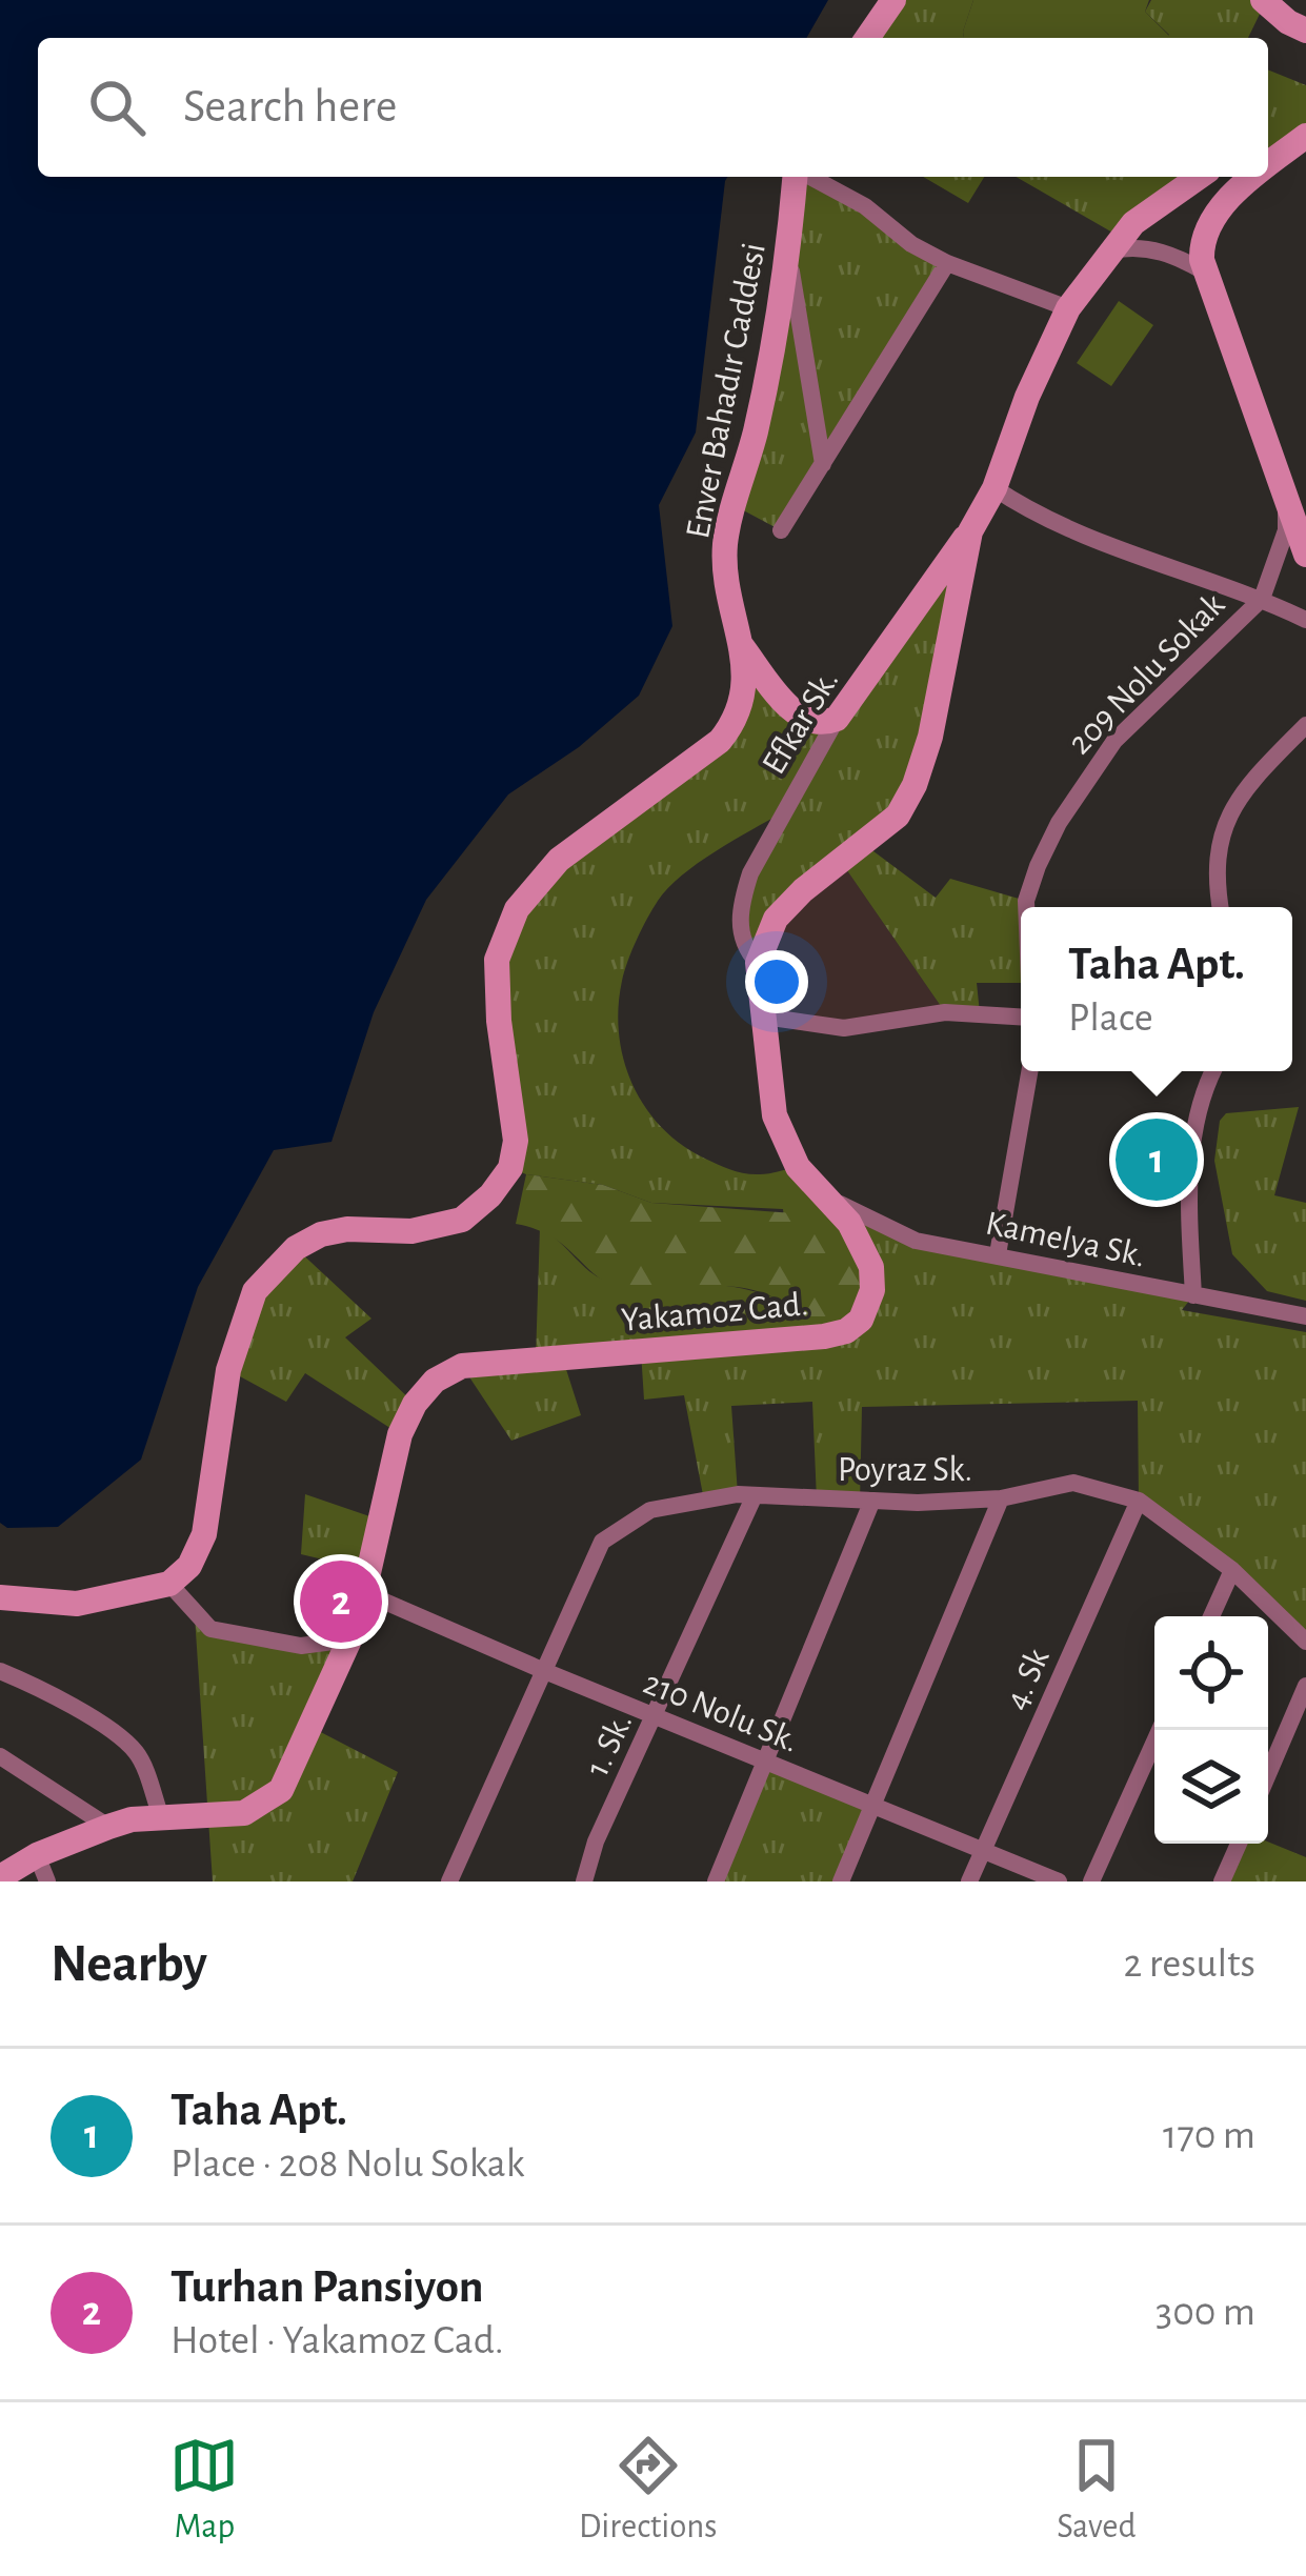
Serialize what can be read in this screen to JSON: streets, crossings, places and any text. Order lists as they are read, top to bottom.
{
  "streets": {
    "street": [
      "Enver Bahadır Caddesi",
      "209 Nolu Sokak",
      "Efkar Sk.",
      "Kamelya Sk.",
      "Yakamoz Cad.",
      "Poyraz Sk.",
      "4. Sk",
      "210 Nolu Sk.",
      "1. Sk."
    ]
  },
  "crossings": [
    ["Efkar Sk.", "Yakamoz Cad."],
    ["Kamelya Sk.", "Yakamoz Cad."],
    ["Yakamoz Cad.", "210 Nolu Sk."],
    ["Poyraz Sk.", "4. Sk"],
    ["Poyraz Sk.", "210 Nolu Sk."],
    ["Poyraz Sk.", "1. Sk."],
    ["4. Sk", "210 Nolu Sk."],
    ["210 Nolu Sk.", "1. Sk."]
  ],
  "page": {
    "search": "Search here",
    "popup": ["Taha Apt.", "Place"],
    "pins": ["1", "2"],
    "heading": ["Nearby", "2 results"],
    "list": [
      {
        "mark": "1",
        "name": "Taha Apt.",
        "note": "Place · 208 Nolu Sokak",
        "value": "170 m"
      },
      {
        "mark": "2",
        "name": "Turhan Pansiyon",
        "note": "Hotel · Yakamoz Cad.",
        "value": "300 m"
      }
    ],
    "nav": ["Map", "Directions", "Saved"]
  }
}
